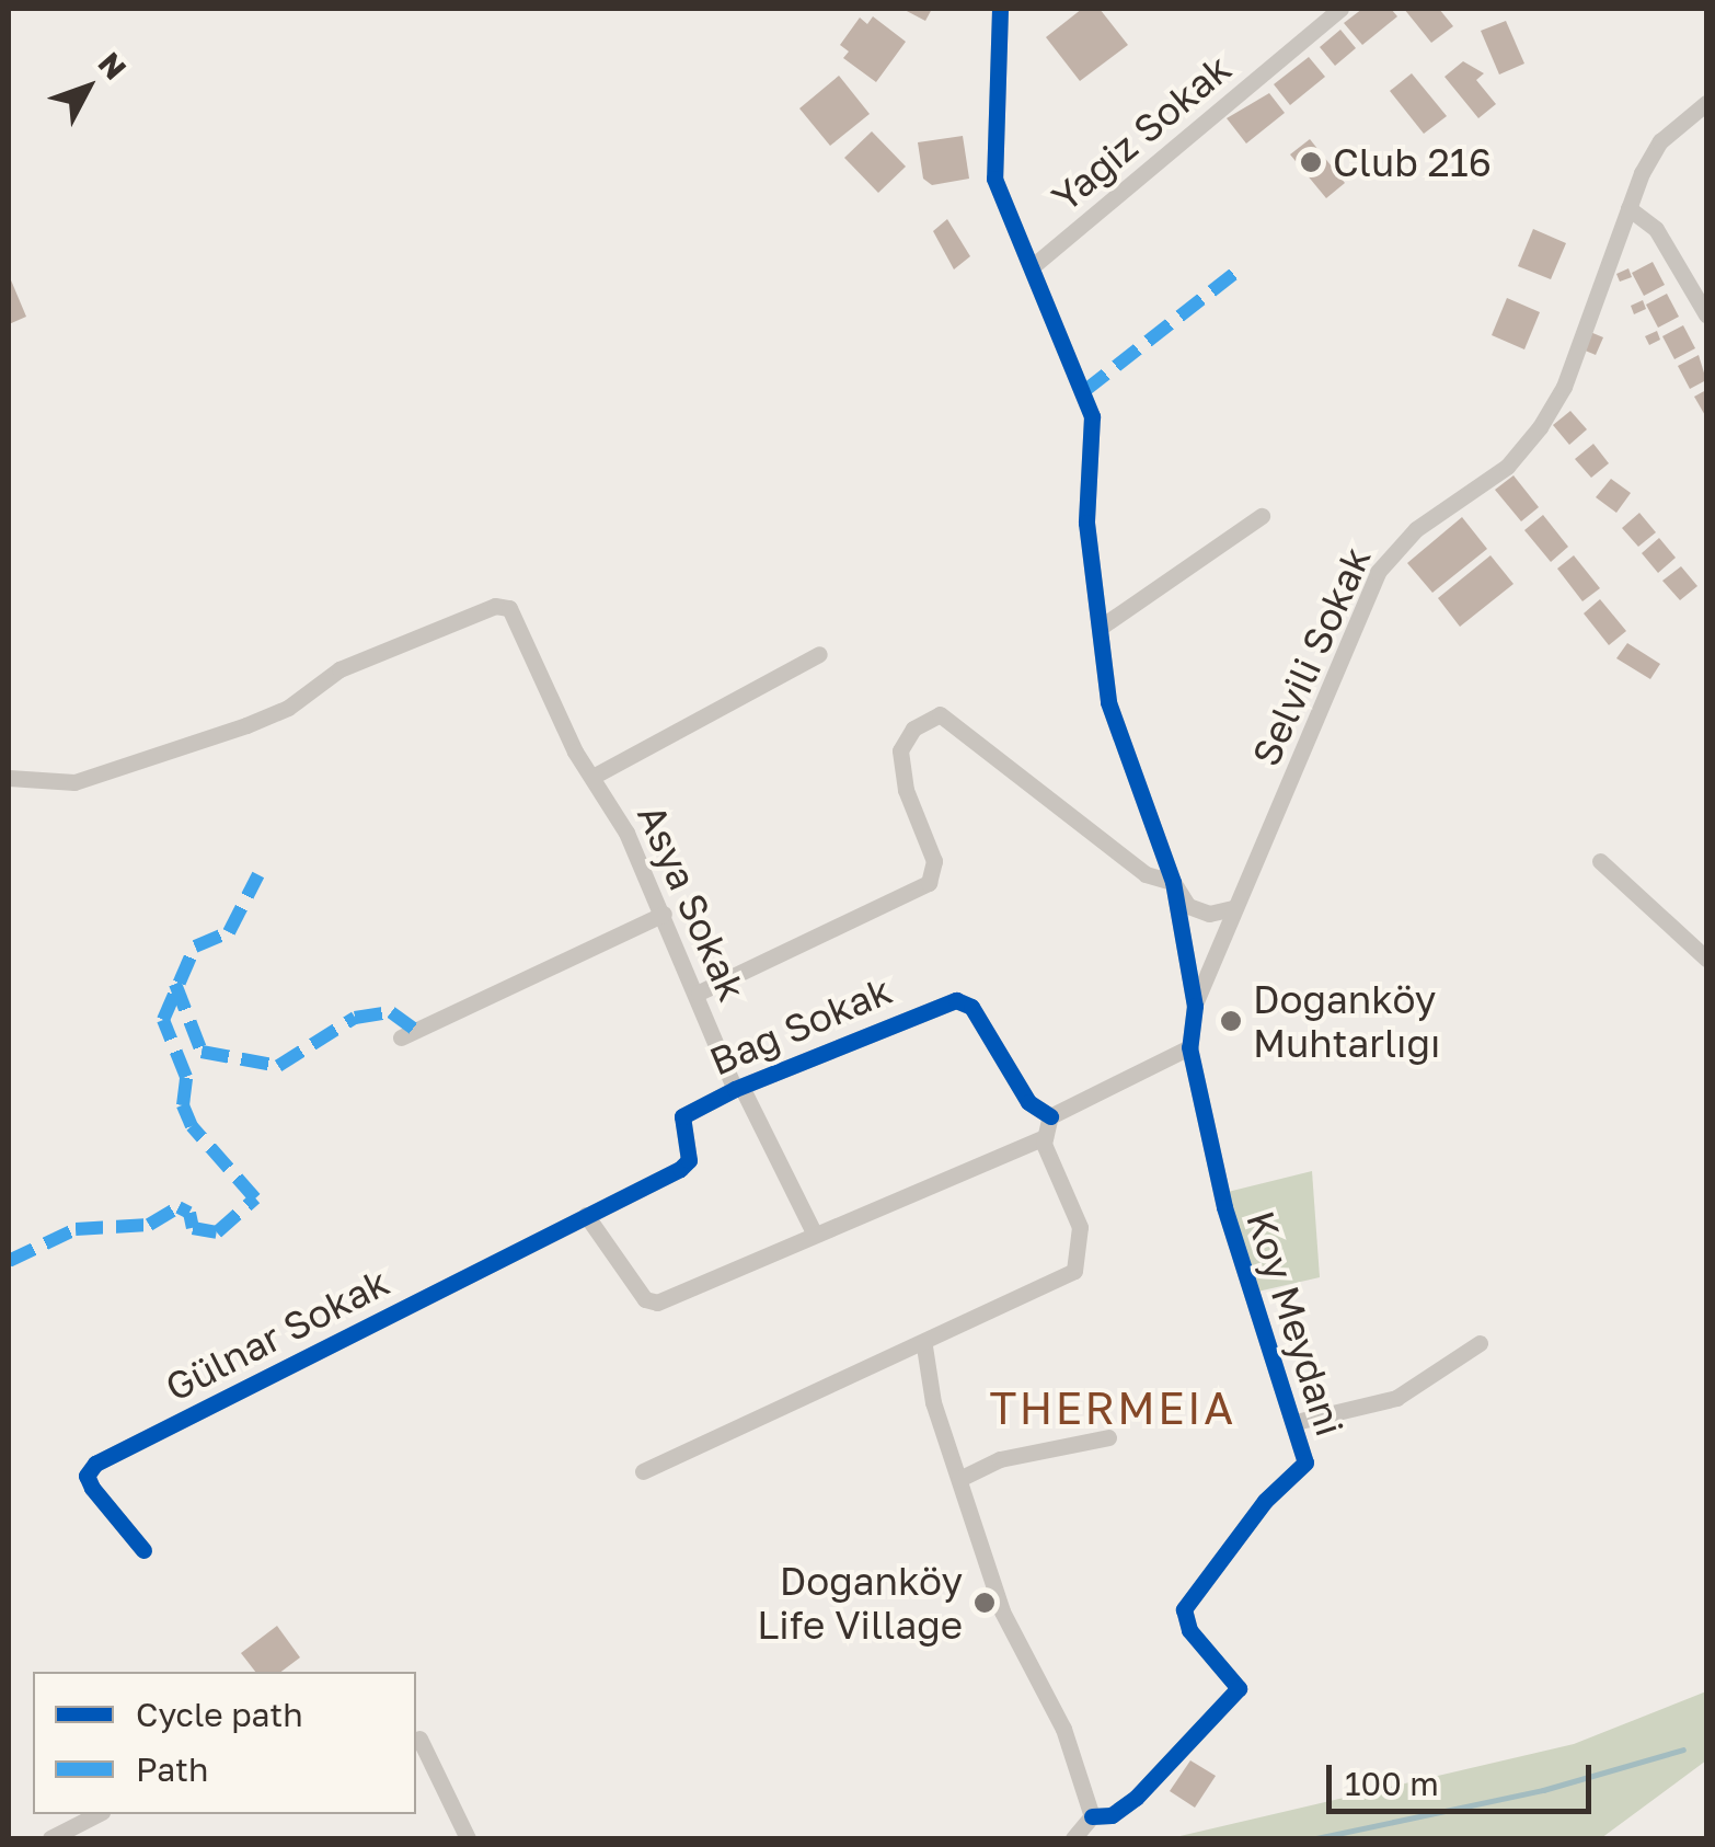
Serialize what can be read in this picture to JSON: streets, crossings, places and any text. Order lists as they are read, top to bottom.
{
  "streets": {
    "street": [
      "Yağiz Sokak",
      "Selvili Sokak",
      "Asya Sokak",
      "Bağ Sokak",
      "Koy Meydani",
      "Gülnar Sokak"
    ]
  },
  "crossings": [
    ["Selvili Sokak", "Koy Meydani"],
    ["Asya Sokak", "Bağ Sokak"],
    ["Bağ Sokak", "Gülnar Sokak"]
  ],
  "districts": ["THERMEIA"],
  "places": ["Club 216", "Doğanköy Muhtarlığı", "Doğanköy Life Village"],
  "legend": ["Cycle path", "Path"],
  "scale_bar": "100 m",
  "north": "top right"
}
